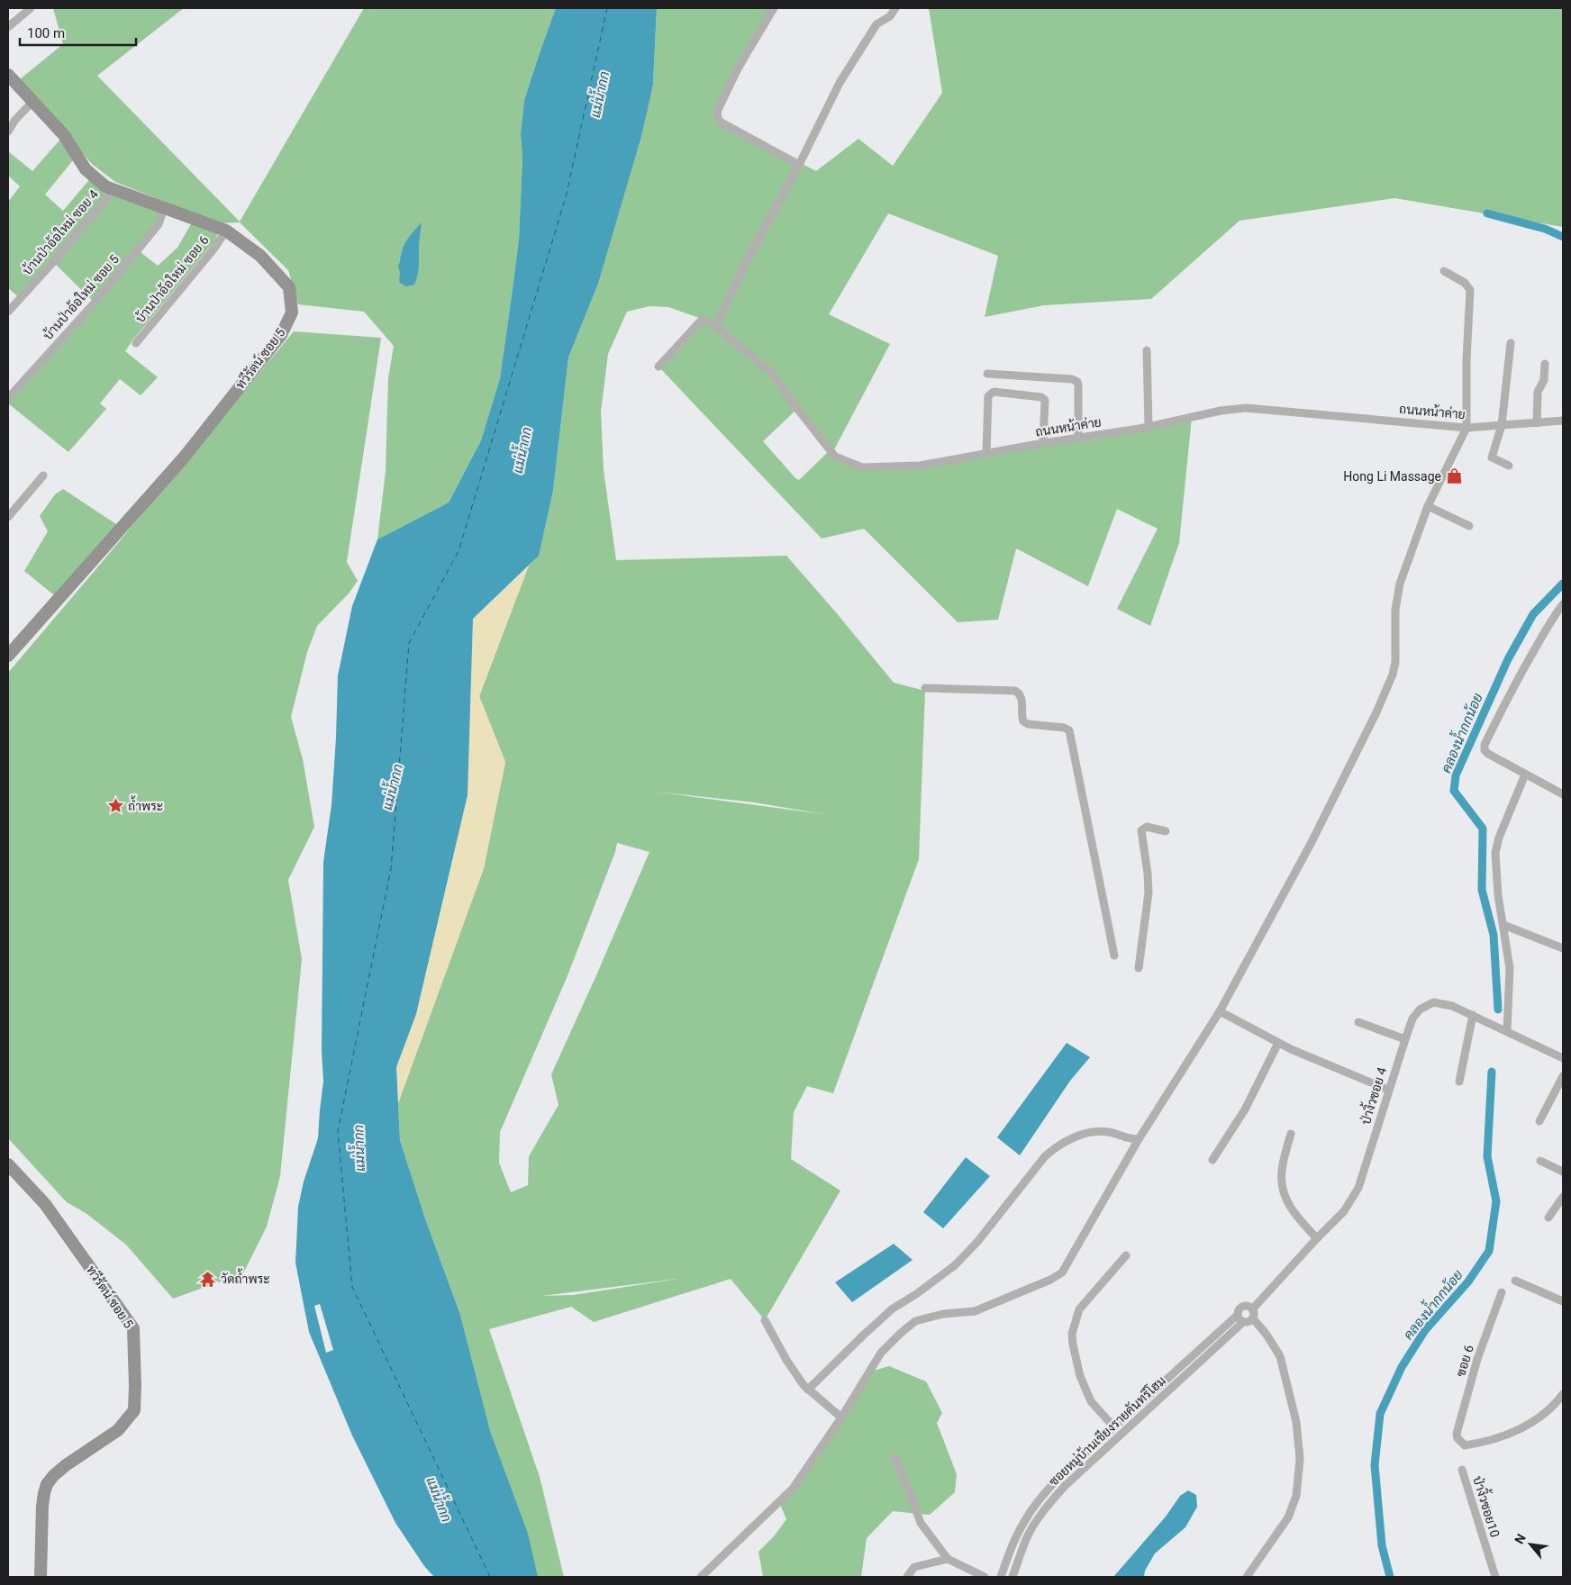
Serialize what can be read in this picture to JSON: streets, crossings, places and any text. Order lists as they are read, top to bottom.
{
  "streets": {
    "street": [
      "บ้านป่าอ้อใหม่ ซอย 4",
      "บ้านป่าอ้อใหม่ ซอย 6",
      "บ้านป่าอ้อใหม่ ซอย 5",
      "ทวีรัตน์ ซอย 5",
      "ถนนหน้าค่าย",
      "ป่างิ้วซอย 4",
      "ฃอย 6",
      "ซอยหมู่บ้านเชียงรายคันทรีโฮม",
      "ป่างิ้วซอย10"
    ]
  },
  "crossings": [
    ["บ้านป่าอ้อใหม่ ซอย 4", "ทวีรัตน์ ซอย 5"],
    ["บ้านป่าอ้อใหม่ ซอย 6", "ทวีรัตน์ ซอย 5"],
    ["บ้านป่าอ้อใหม่ ซอย 5", "ทวีรัตน์ ซอย 5"],
    ["ป่างิ้วซอย 4", "ซอยหมู่บ้านเชียงรายคันทรีโฮม"]
  ],
  "water": ["แม่น้ำกก", "คลองน้ำกกน้อย"],
  "places": {
    "shop": ["Hong Li Massage"],
    "place": ["ถ้ำพระ"],
    "temple": ["วัดถ้ำพระ"]
  },
  "scale_bar": "100 m",
  "north": "top left"
}
